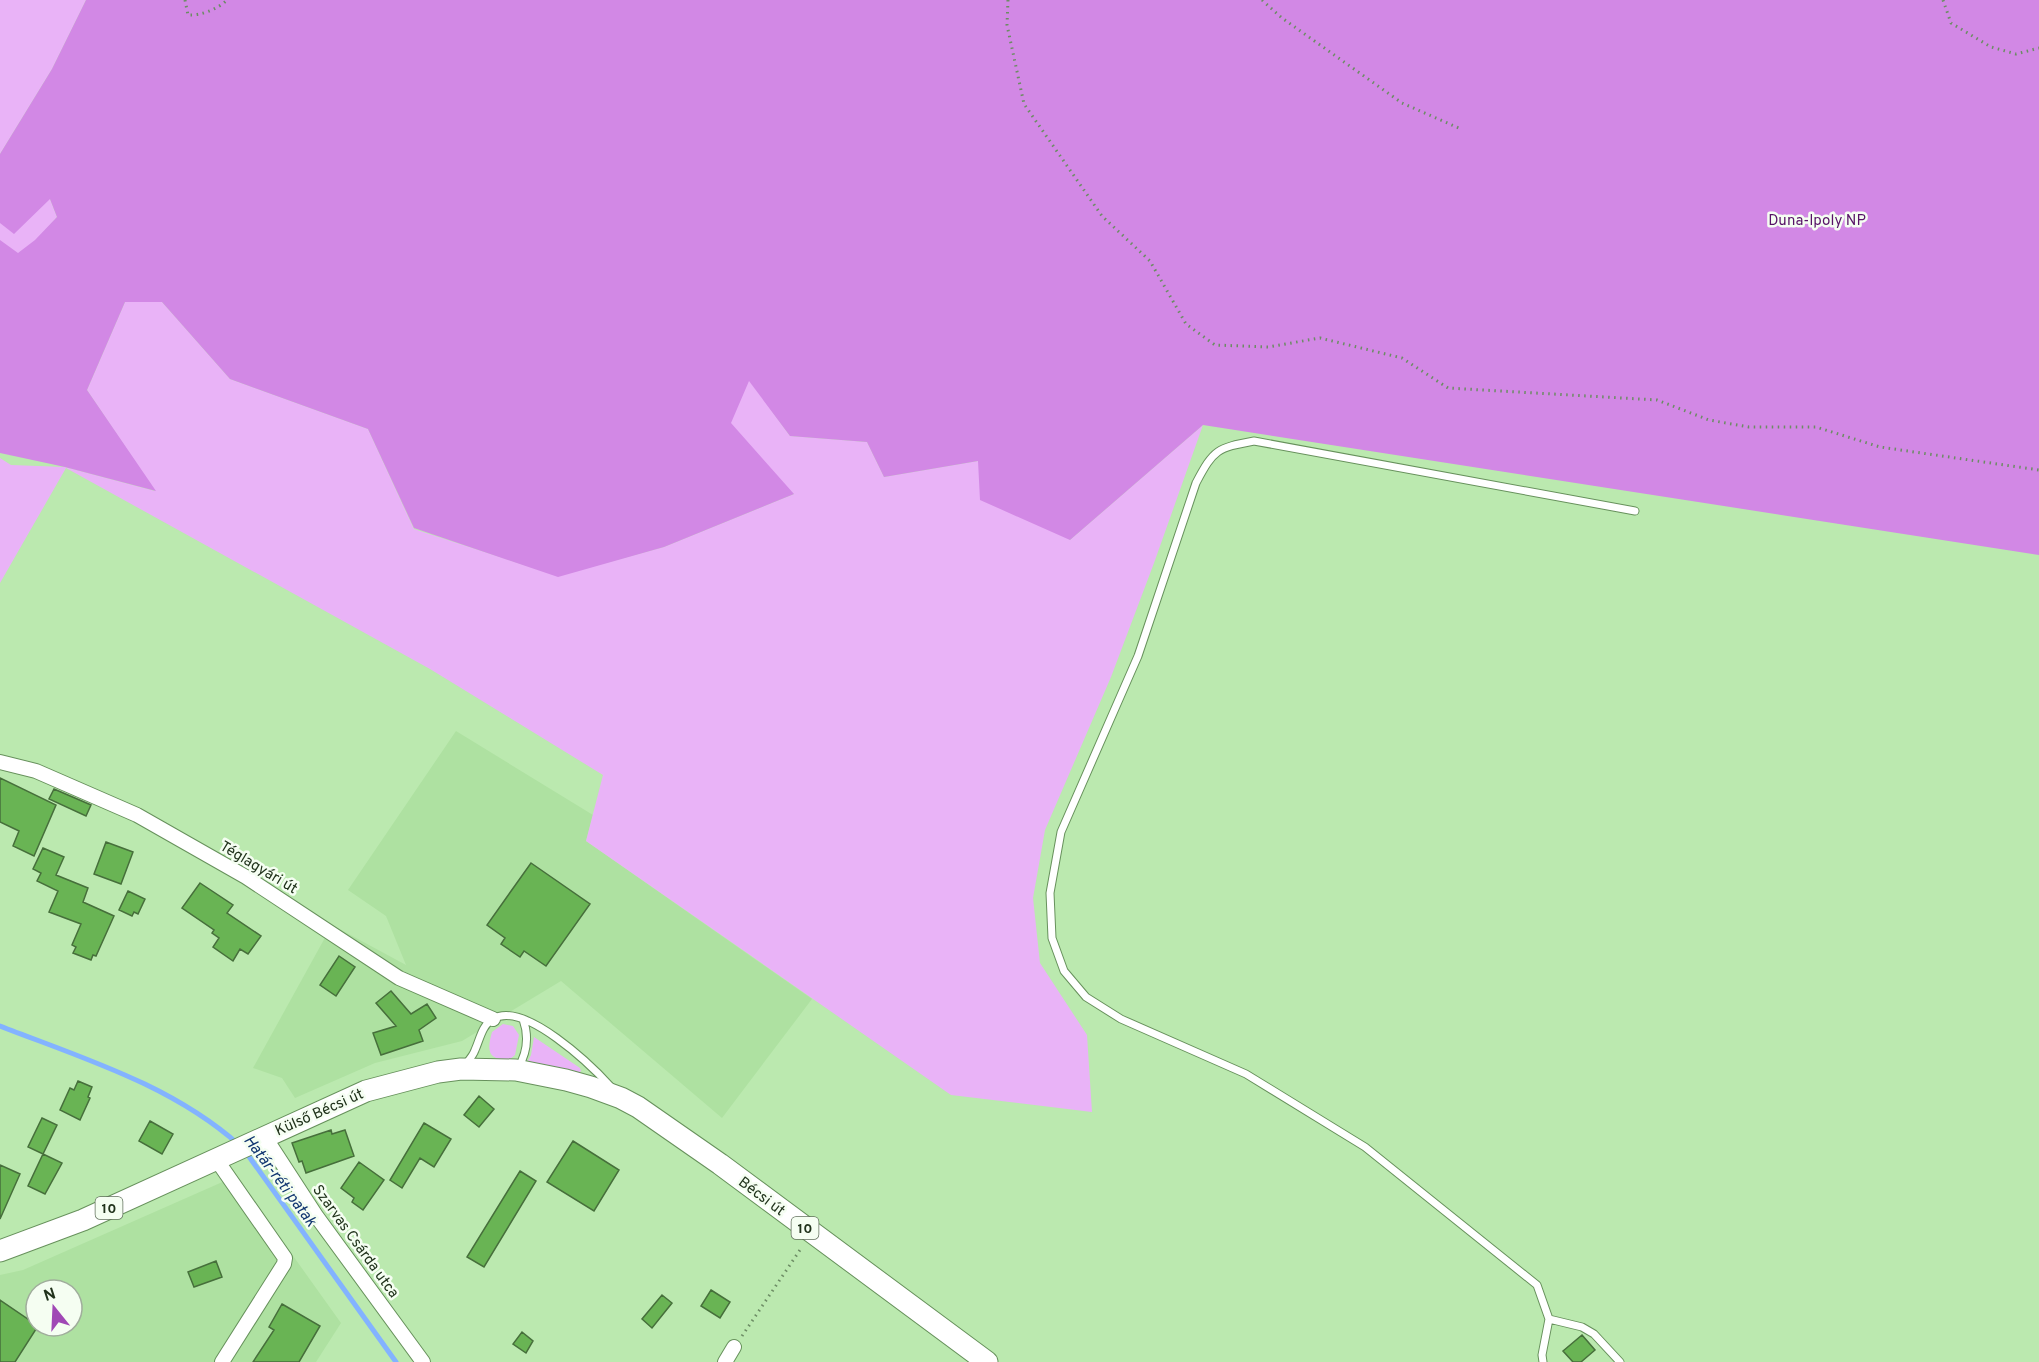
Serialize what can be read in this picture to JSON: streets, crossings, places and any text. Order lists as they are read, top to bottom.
{
  "streets": {
    "main road": ["Külső Bécsi út", "Bécsi út", "10"],
    "street": ["Téglagyári út", "Szarvas Csárda utca"]
  },
  "crossings": [
    ["Téglagyári út", "Külső Bécsi út"],
    ["Külső Bécsi út", "Bécsi út"],
    ["Külső Bécsi út", "Szarvas Csárda utca"]
  ],
  "water": ["Határ-réti patak"],
  "parks": ["Duna-Ipoly NP"],
  "north": "top"
}
